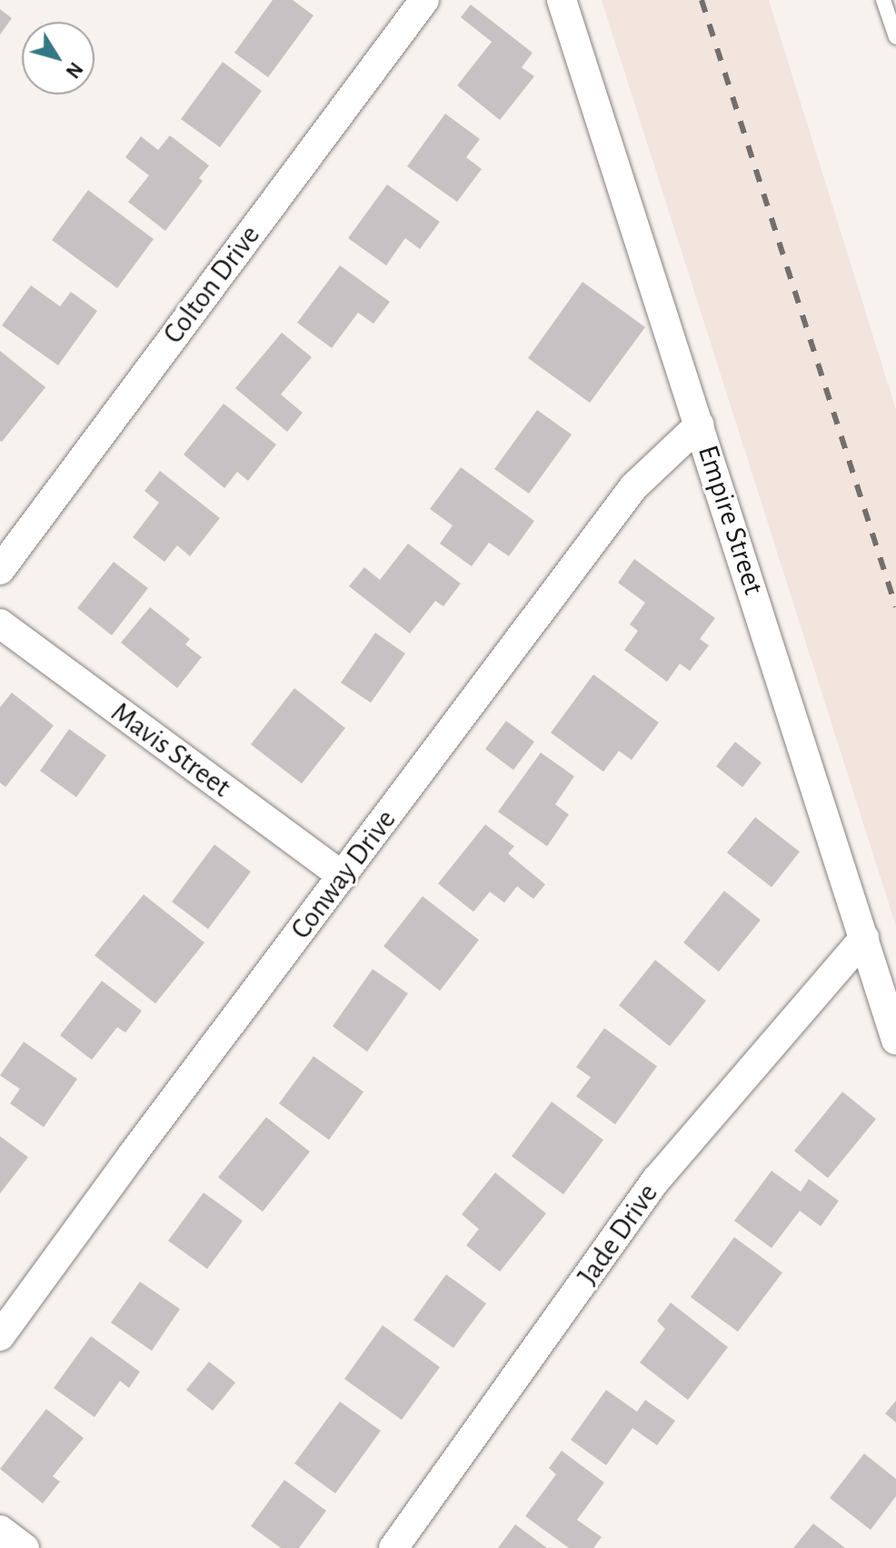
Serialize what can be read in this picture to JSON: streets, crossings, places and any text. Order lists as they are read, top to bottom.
{
  "streets": {
    "street": [
      "Colton Drive",
      "Empire Street",
      "Mavis Street",
      "Conway Drive",
      "Jade Drive"
    ]
  },
  "crossings": [
    ["Empire Street", "Conway Drive"],
    ["Empire Street", "Jade Drive"],
    ["Mavis Street", "Conway Drive"]
  ],
  "north": "bottom right"
}
